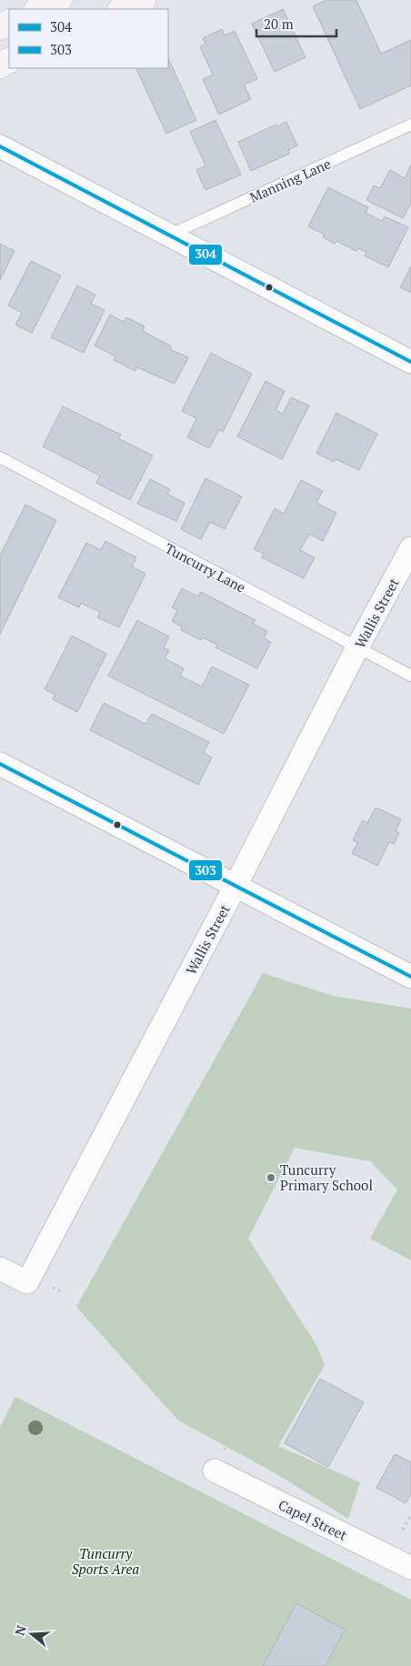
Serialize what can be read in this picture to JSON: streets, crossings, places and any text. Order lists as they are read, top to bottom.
{
  "streets": {
    "street": ["Wallis Street", "Capel Street"],
    "lane": ["Manning Lane", "Tuncurry Lane"]
  },
  "crossings": [
    ["Tuncurry Lane", "Wallis Street"]
  ],
  "parks": ["Tuncurry Sports Area"],
  "places": ["Tuncurry Primary School"],
  "lines": ["transit line 304", "transit line 303"],
  "legend": ["304", "303"],
  "scale_bar": "20 m",
  "north": "left"
}
